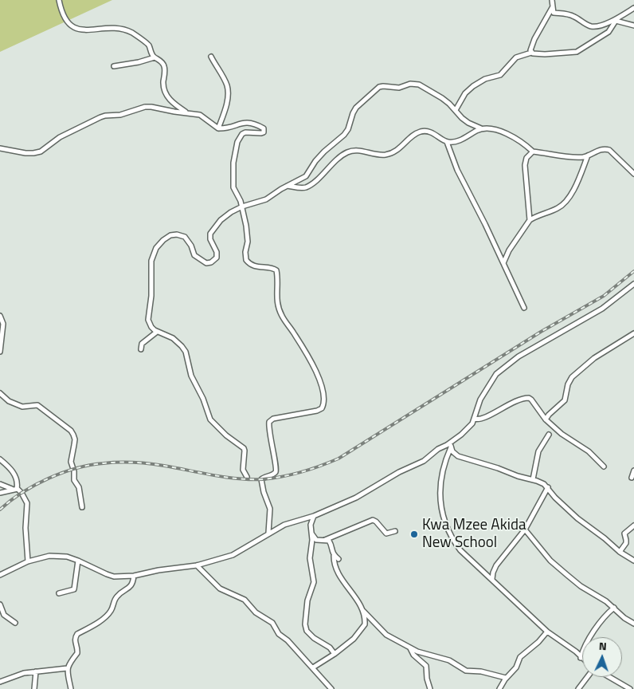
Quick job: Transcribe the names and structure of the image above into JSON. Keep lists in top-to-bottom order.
{
  "places": ["Kwa Mzee Akida New School"],
  "north": "top"
}
